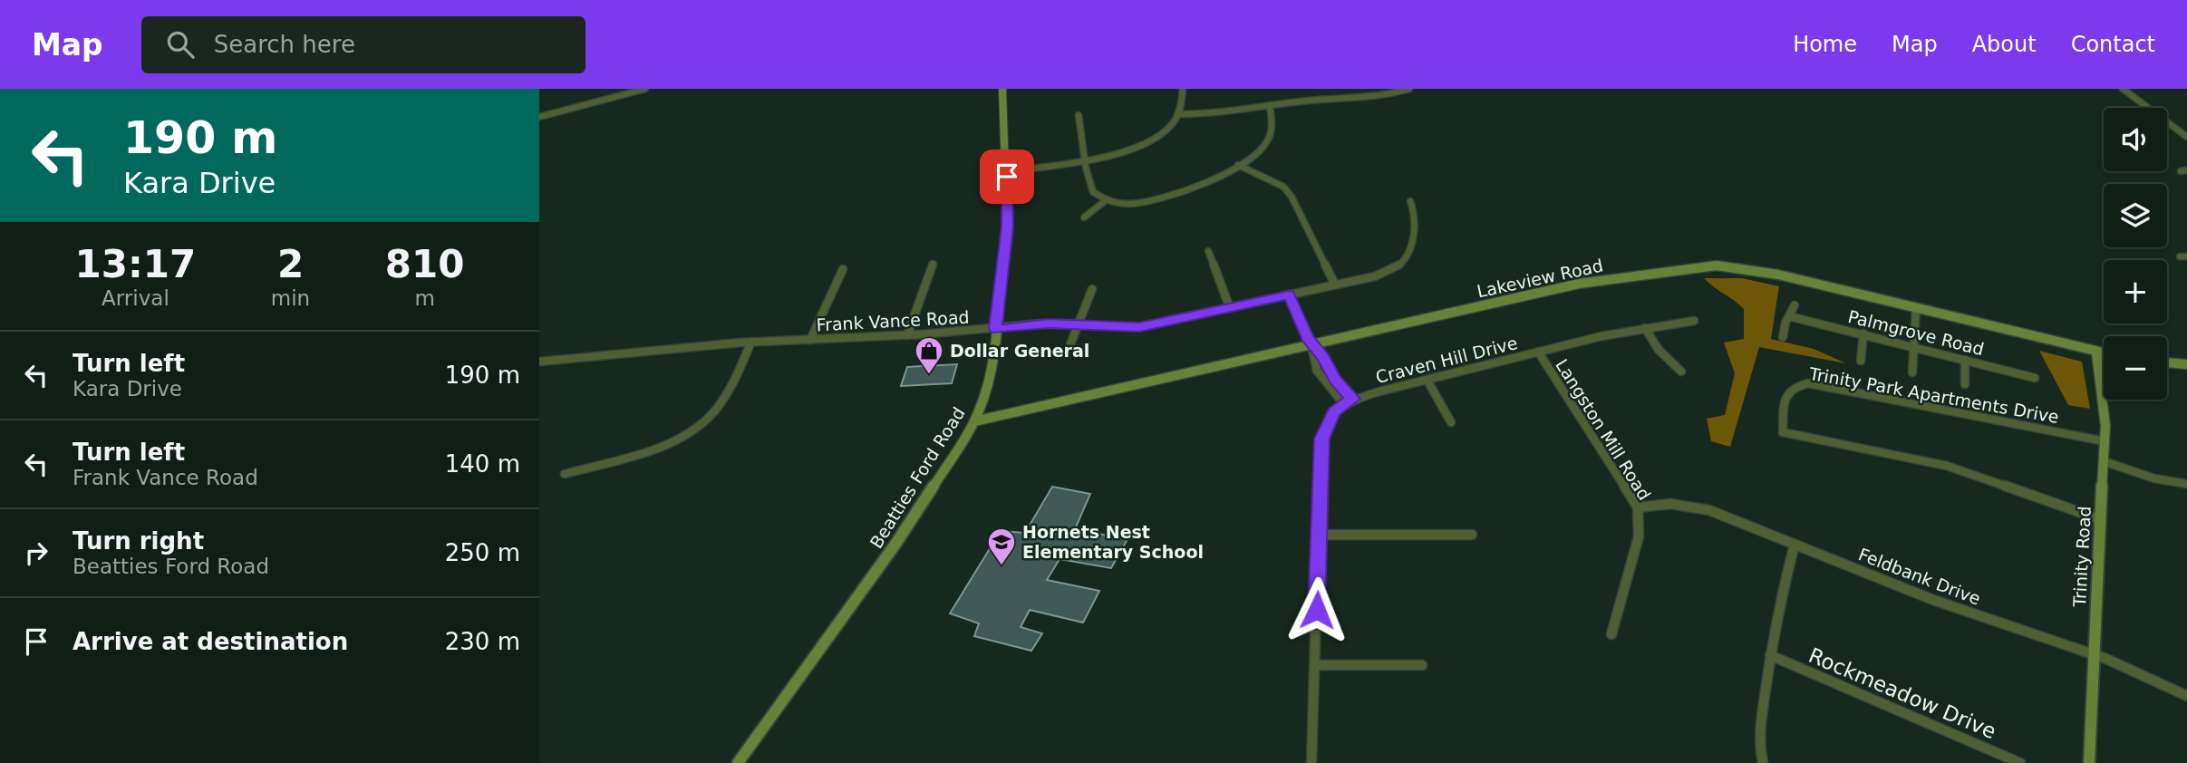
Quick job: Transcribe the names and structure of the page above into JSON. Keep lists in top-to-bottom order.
{
  "streets": {
    "main road": ["Lakeview Road", "Beatties Ford Road", "Trinity Road"],
    "street": [
      "Frank Vance Road",
      "Palmgrove Road",
      "Craven Hill Drive",
      "Trinity Park Apartments Drive",
      "Langston Mill Road",
      "Feldbank Drive",
      "Rockmeadow Drive"
    ]
  },
  "crossings": [
    ["Lakeview Road", "Beatties Ford Road"],
    ["Lakeview Road", "Trinity Road"],
    ["Frank Vance Road", "Beatties Ford Road"],
    ["Craven Hill Drive", "Langston Mill Road"],
    ["Trinity Park Apartments Drive", "Trinity Road"],
    ["Langston Mill Road", "Feldbank Drive"],
    ["Trinity Road", "Feldbank Drive"]
  ],
  "places": {
    "shop": ["Dollar General"],
    "school or university": ["Hornets Nest Elementary School"]
  },
  "page": {
    "header": "Map",
    "search": "Search here",
    "nav": [
      "Home",
      "Map",
      "About",
      "Contact"
    ],
    "turn": ["190 m", "Kara Drive"],
    "map_buttons": ["+", "−"],
    "eta": [
      "13:17",
      "Arrival",
      "2",
      "min",
      "810",
      "m"
    ],
    "list": [
      {
        "name": "Turn left",
        "note": "Kara Drive",
        "value": "190 m"
      },
      {
        "name": "Turn left",
        "note": "Frank Vance Road",
        "value": "140 m"
      },
      {
        "name": "Turn right",
        "note": "Beatties Ford Road",
        "value": "250 m"
      },
      {
        "name": "Arrive at destination",
        "value": "230 m"
      }
    ]
  }
}
